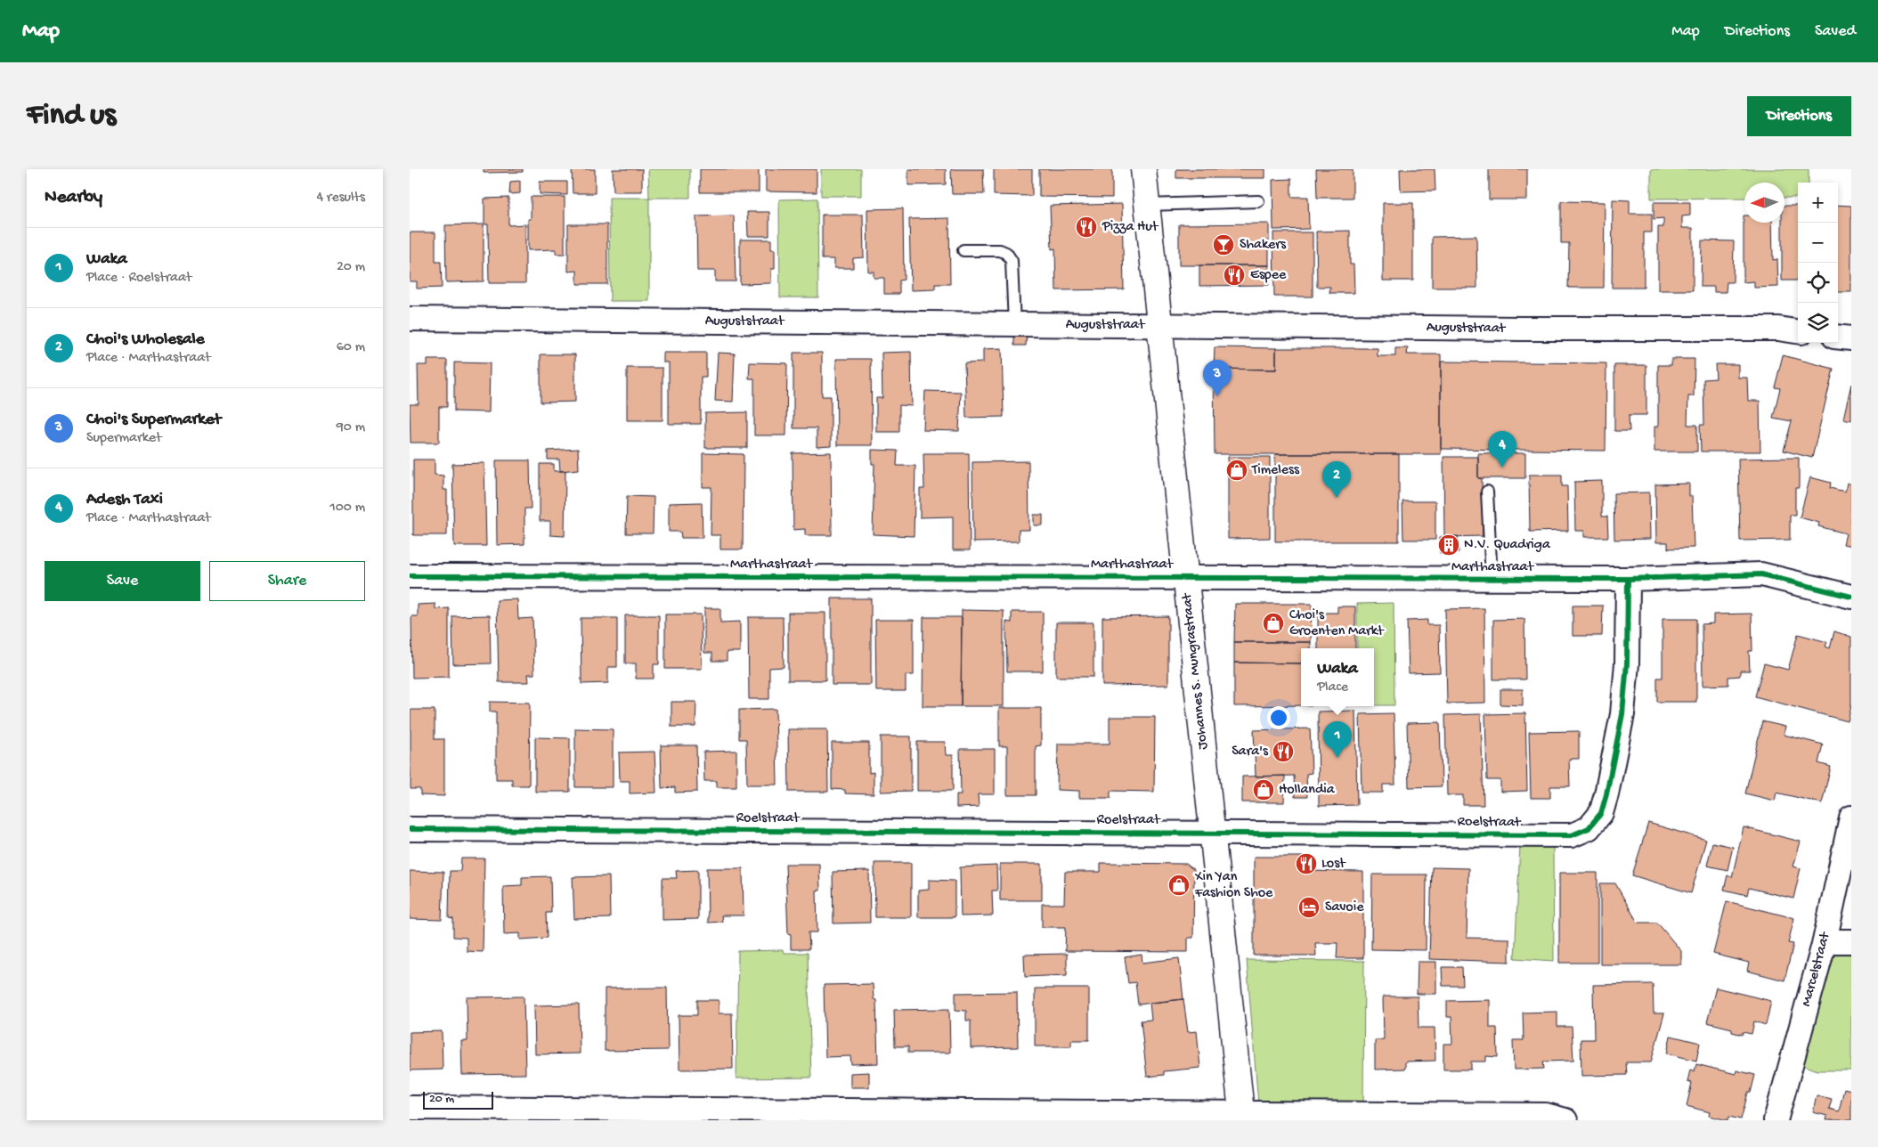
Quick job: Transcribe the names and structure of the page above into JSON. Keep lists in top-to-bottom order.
{
  "streets": {
    "street": [
      "Auguststraat",
      "Marthastraat",
      "Johannes S. Mungrastraat",
      "Roelstraat",
      "Marcelstraat"
    ]
  },
  "crossings": [
    ["Auguststraat", "Johannes S. Mungrastraat"],
    ["Marthastraat", "Johannes S. Mungrastraat"],
    ["Marthastraat", "Roelstraat"],
    ["Johannes S. Mungrastraat", "Roelstraat"]
  ],
  "places": {
    "restaurant": [
      "Pizza Hut",
      "Espee",
      "Sara's",
      "Lost"
    ],
    "bar": ["Shakers"],
    "shop": [
      "Timeless",
      "Choi's Groenten Markt",
      "Hollandia",
      "Xin Yan Fashion Shoe"
    ],
    "building": ["N.V. Quadriga"],
    "hotel": ["Savoie"]
  },
  "scale_bar": "20 m",
  "north": "left",
  "page": {
    "header": "Map",
    "nav": ["Map", "Directions", "Saved"],
    "buttons": [
      "Directions",
      ["Save", "Share"]
    ],
    "title": "Find us",
    "heading": ["Nearby", "4 results"],
    "map_buttons": ["+", "−"],
    "list": [
      {
        "mark": "1",
        "name": "Waka",
        "note": "Place · Roelstraat",
        "value": "20 m"
      },
      {
        "mark": "2",
        "name": "Choi's Wholesale",
        "note": "Place · Marthastraat",
        "value": "60 m"
      },
      {
        "mark": "3",
        "name": "Choi's Supermarket",
        "note": "Supermarket",
        "value": "90 m"
      },
      {
        "mark": "4",
        "name": "Adesh Taxi",
        "note": "Place · Marthastraat",
        "value": "100 m"
      }
    ],
    "pins": [
      "3",
      "4",
      "2",
      "1"
    ],
    "popup": ["Waka", "Place"],
    "scale": "20 m"
  }
}
